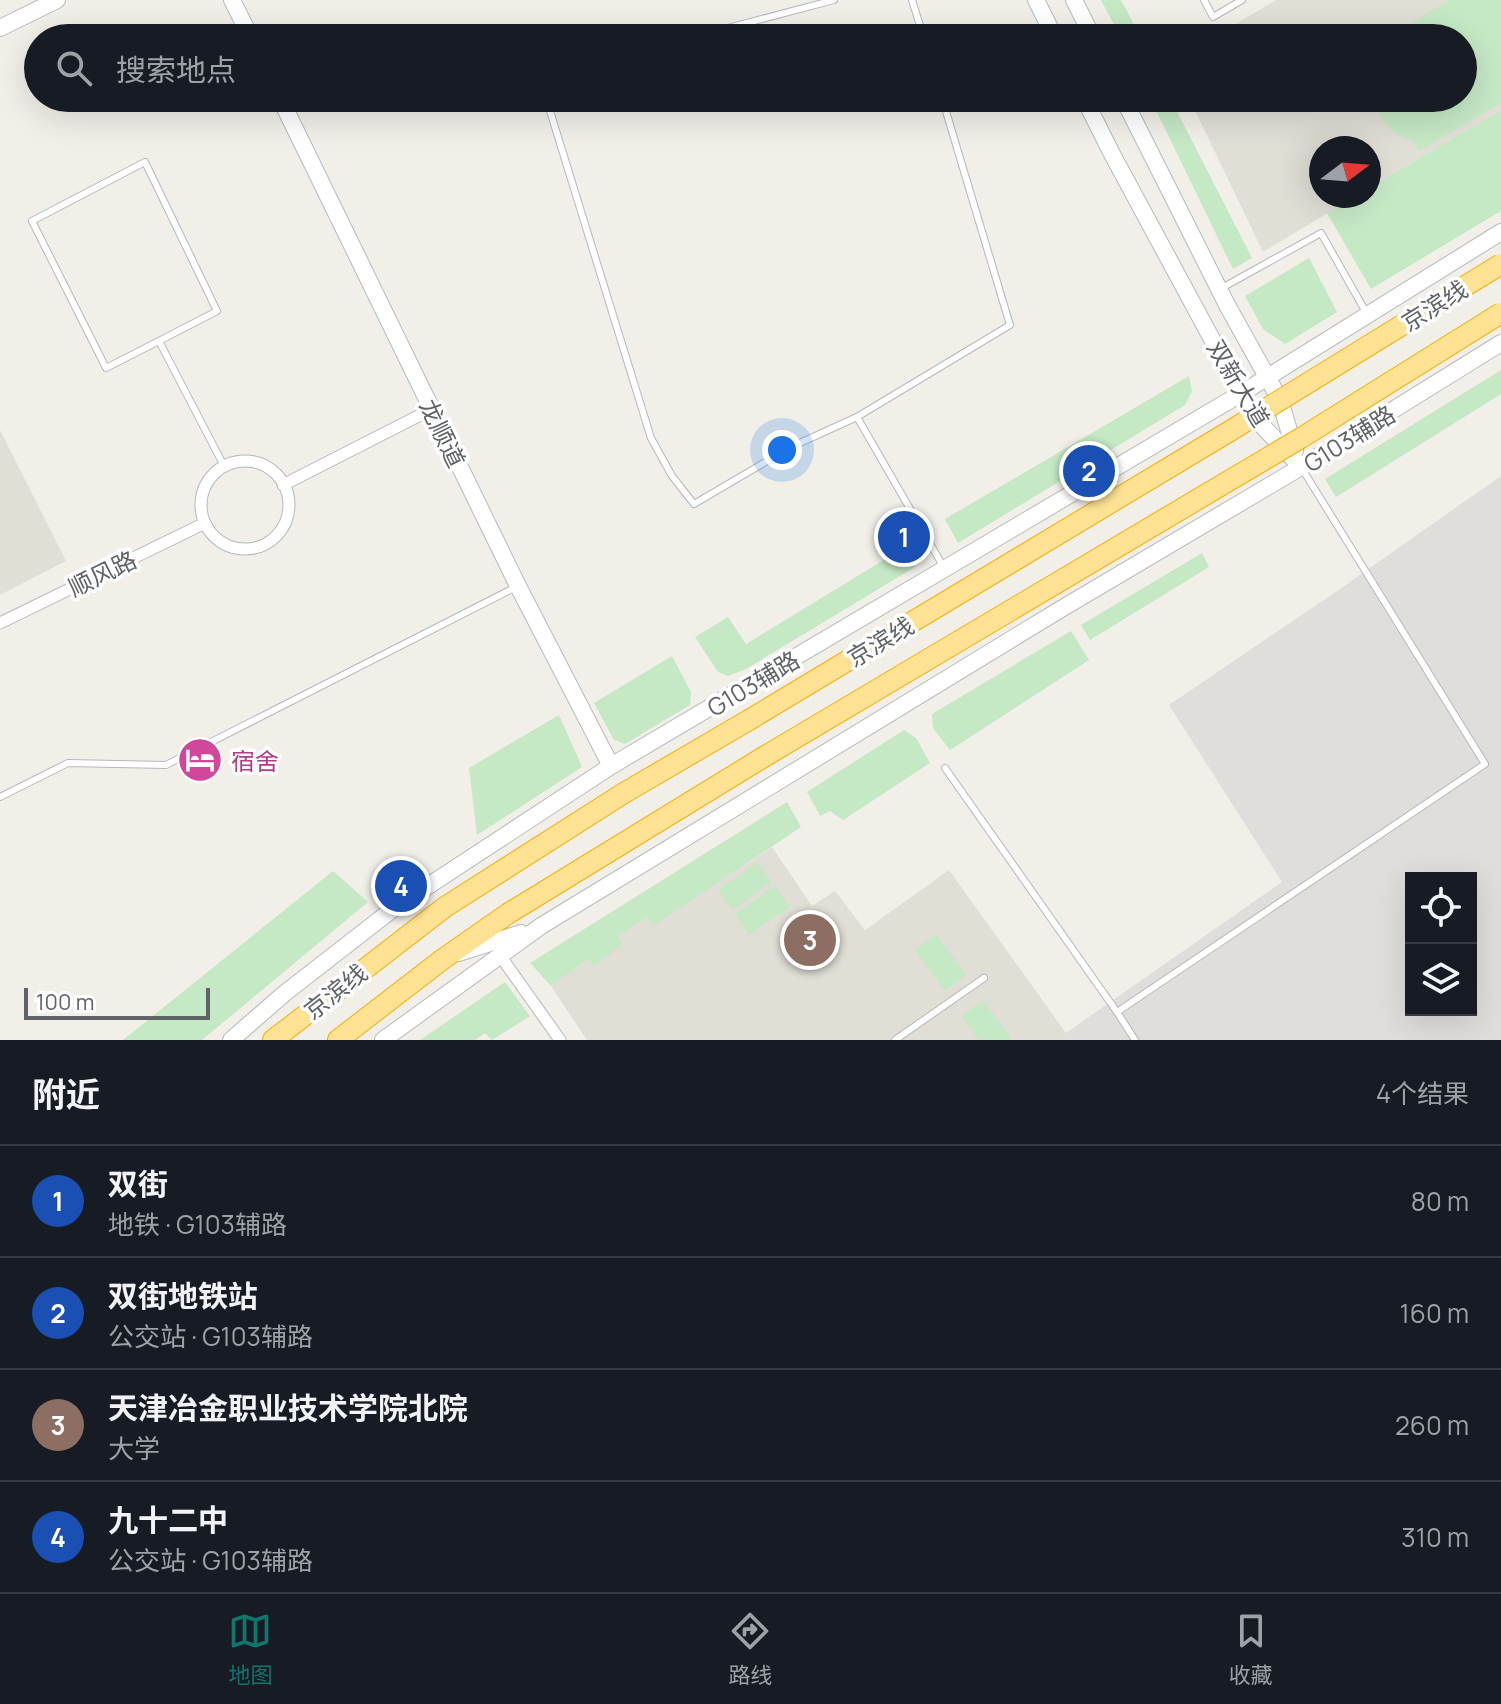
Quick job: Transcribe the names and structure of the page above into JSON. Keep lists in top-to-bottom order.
{
  "streets": {
    "highway": ["京滨线"],
    "street": [
      "双新大道",
      "龙顺道",
      "G103辅路",
      "顺风路"
    ]
  },
  "crossings": [
    ["双新大道", "G103辅路"],
    ["龙顺道", "G103辅路"]
  ],
  "places": {
    "hotel": ["宿舍"]
  },
  "scale_bar": "100 m",
  "north": "right",
  "page": {
    "search": "搜索地点",
    "pins": [
      "2",
      "1",
      "4",
      "3"
    ],
    "scale": "100 m",
    "heading": ["附近", "4个结果"],
    "list": [
      {
        "mark": "1",
        "name": "双街",
        "note": "地铁 · G103辅路",
        "value": "80 m"
      },
      {
        "mark": "2",
        "name": "双街地铁站",
        "note": "公交站 · G103辅路",
        "value": "160 m"
      },
      {
        "mark": "3",
        "name": "天津冶金职业技术学院北院",
        "note": "大学",
        "value": "260 m"
      },
      {
        "mark": "4",
        "name": "九十二中",
        "note": "公交站 · G103辅路",
        "value": "310 m"
      }
    ],
    "nav": ["地图", "路线", "收藏"]
  }
}
